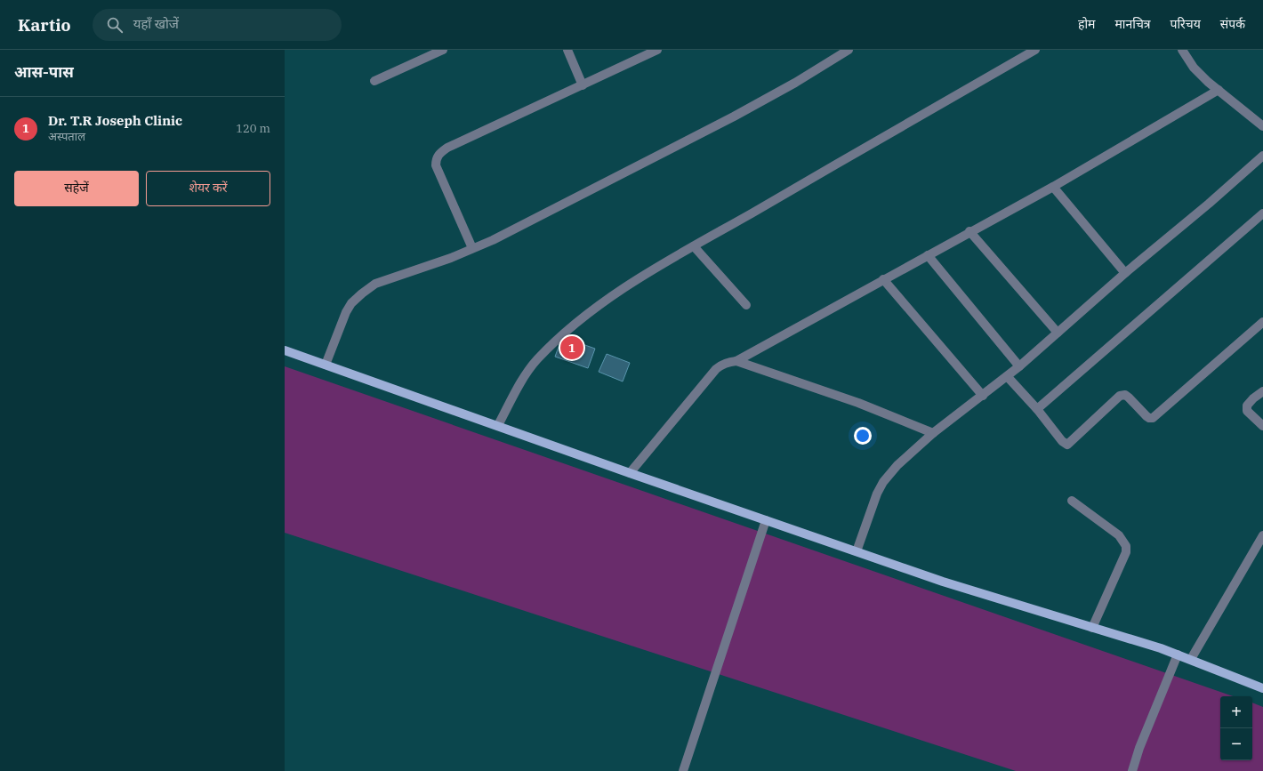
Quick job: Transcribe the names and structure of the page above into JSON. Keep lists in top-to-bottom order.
{
  "page": {
    "header": "Kartio",
    "search": "यहाँ खोजें",
    "nav": [
      "होम",
      "मानचित्र",
      "परिचय",
      "संपर्क"
    ],
    "heading": "आस-पास",
    "list": [
      {
        "mark": "1",
        "name": "Dr. T.R Joseph Clinic",
        "note": "अस्पताल",
        "value": "120 m"
      }
    ],
    "buttons": ["सहेजें", "शेयर करें"],
    "pins": "1",
    "map_buttons": ["+", "−"]
  }
}
